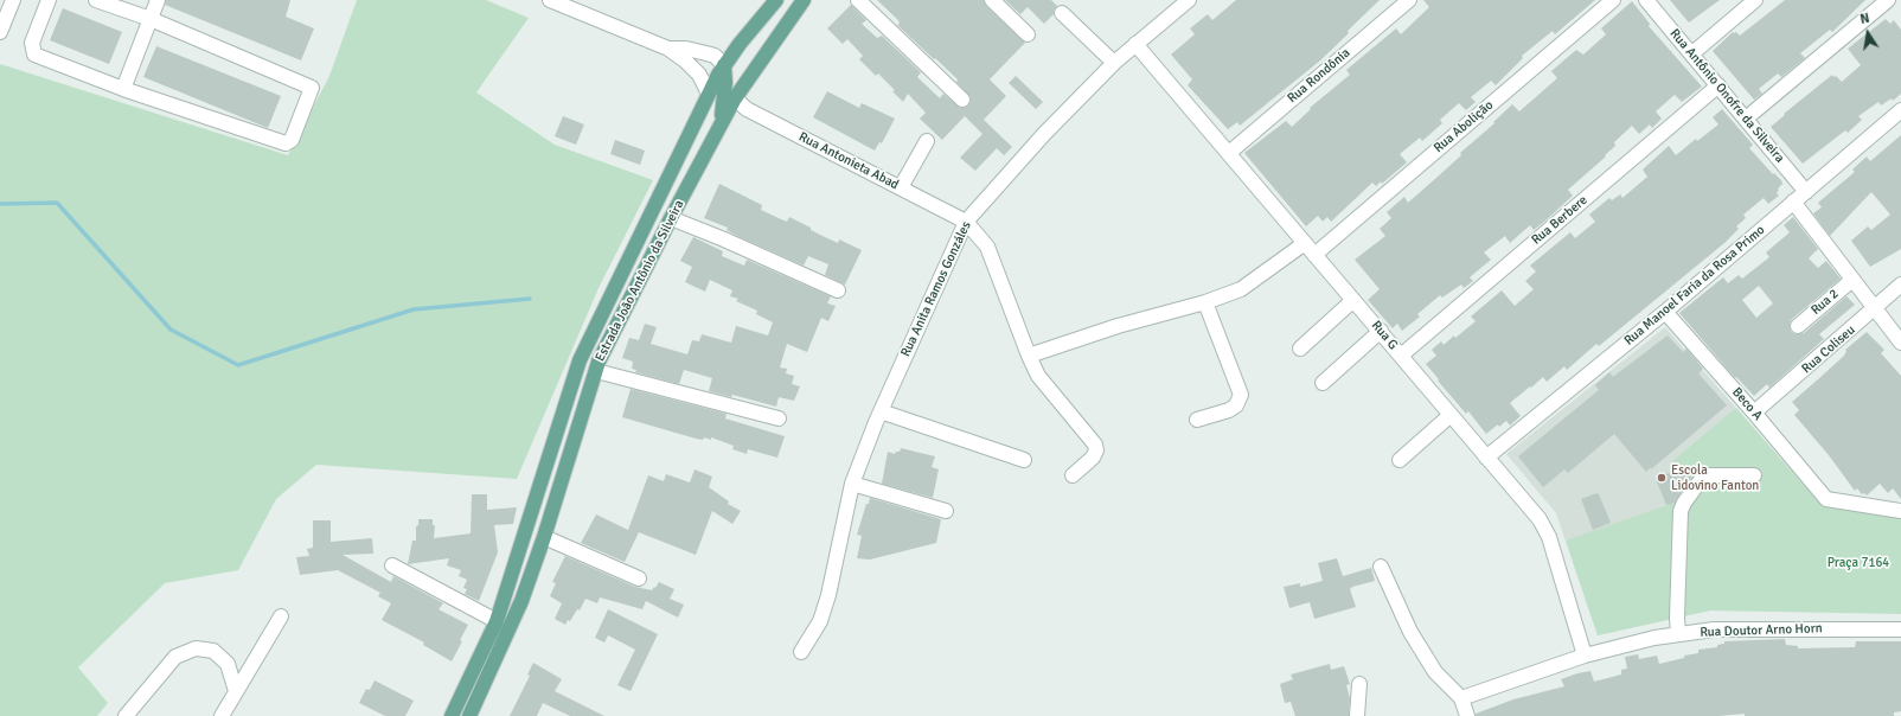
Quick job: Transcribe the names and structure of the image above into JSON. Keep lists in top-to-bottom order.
{
  "streets": {
    "main road": ["Estrada João Antônio da Silveira"],
    "street": [
      "Rua Rondônia",
      "Rua Antônio Onofre da Silveira",
      "Rua Abolição",
      "Rua Antonieta Abad",
      "Rua Berbere",
      "Rua Manoel Faria da Rosa Primo",
      "Rua Anita Ramos Gonzáles",
      "Rua 2",
      "Rua G",
      "Rua Coliseu",
      "Beco A",
      "Rua Doutor Arno Horn"
    ]
  },
  "crossings": [
    ["Rua Rondônia", "Rua G"],
    ["Rua Antônio Onofre da Silveira", "Rua Berbere"],
    ["Rua Antônio Onofre da Silveira", "Rua Manoel Faria da Rosa Primo"],
    ["Rua Abolição", "Rua G"],
    ["Rua Antonieta Abad", "Estrada João Antônio da Silveira"],
    ["Rua Antonieta Abad", "Rua Anita Ramos Gonzáles"],
    ["Rua Berbere", "Rua G"],
    ["Rua Manoel Faria da Rosa Primo", "Rua G"],
    ["Rua Manoel Faria da Rosa Primo", "Beco A"],
    ["Rua Anita Ramos Gonzáles", "Rua G"],
    ["Rua G", "Rua Doutor Arno Horn"],
    ["Rua Coliseu", "Beco A"]
  ],
  "parks": ["Praça 7164"],
  "places": ["Escola Lidovino Fanton"],
  "north": "top"
}
